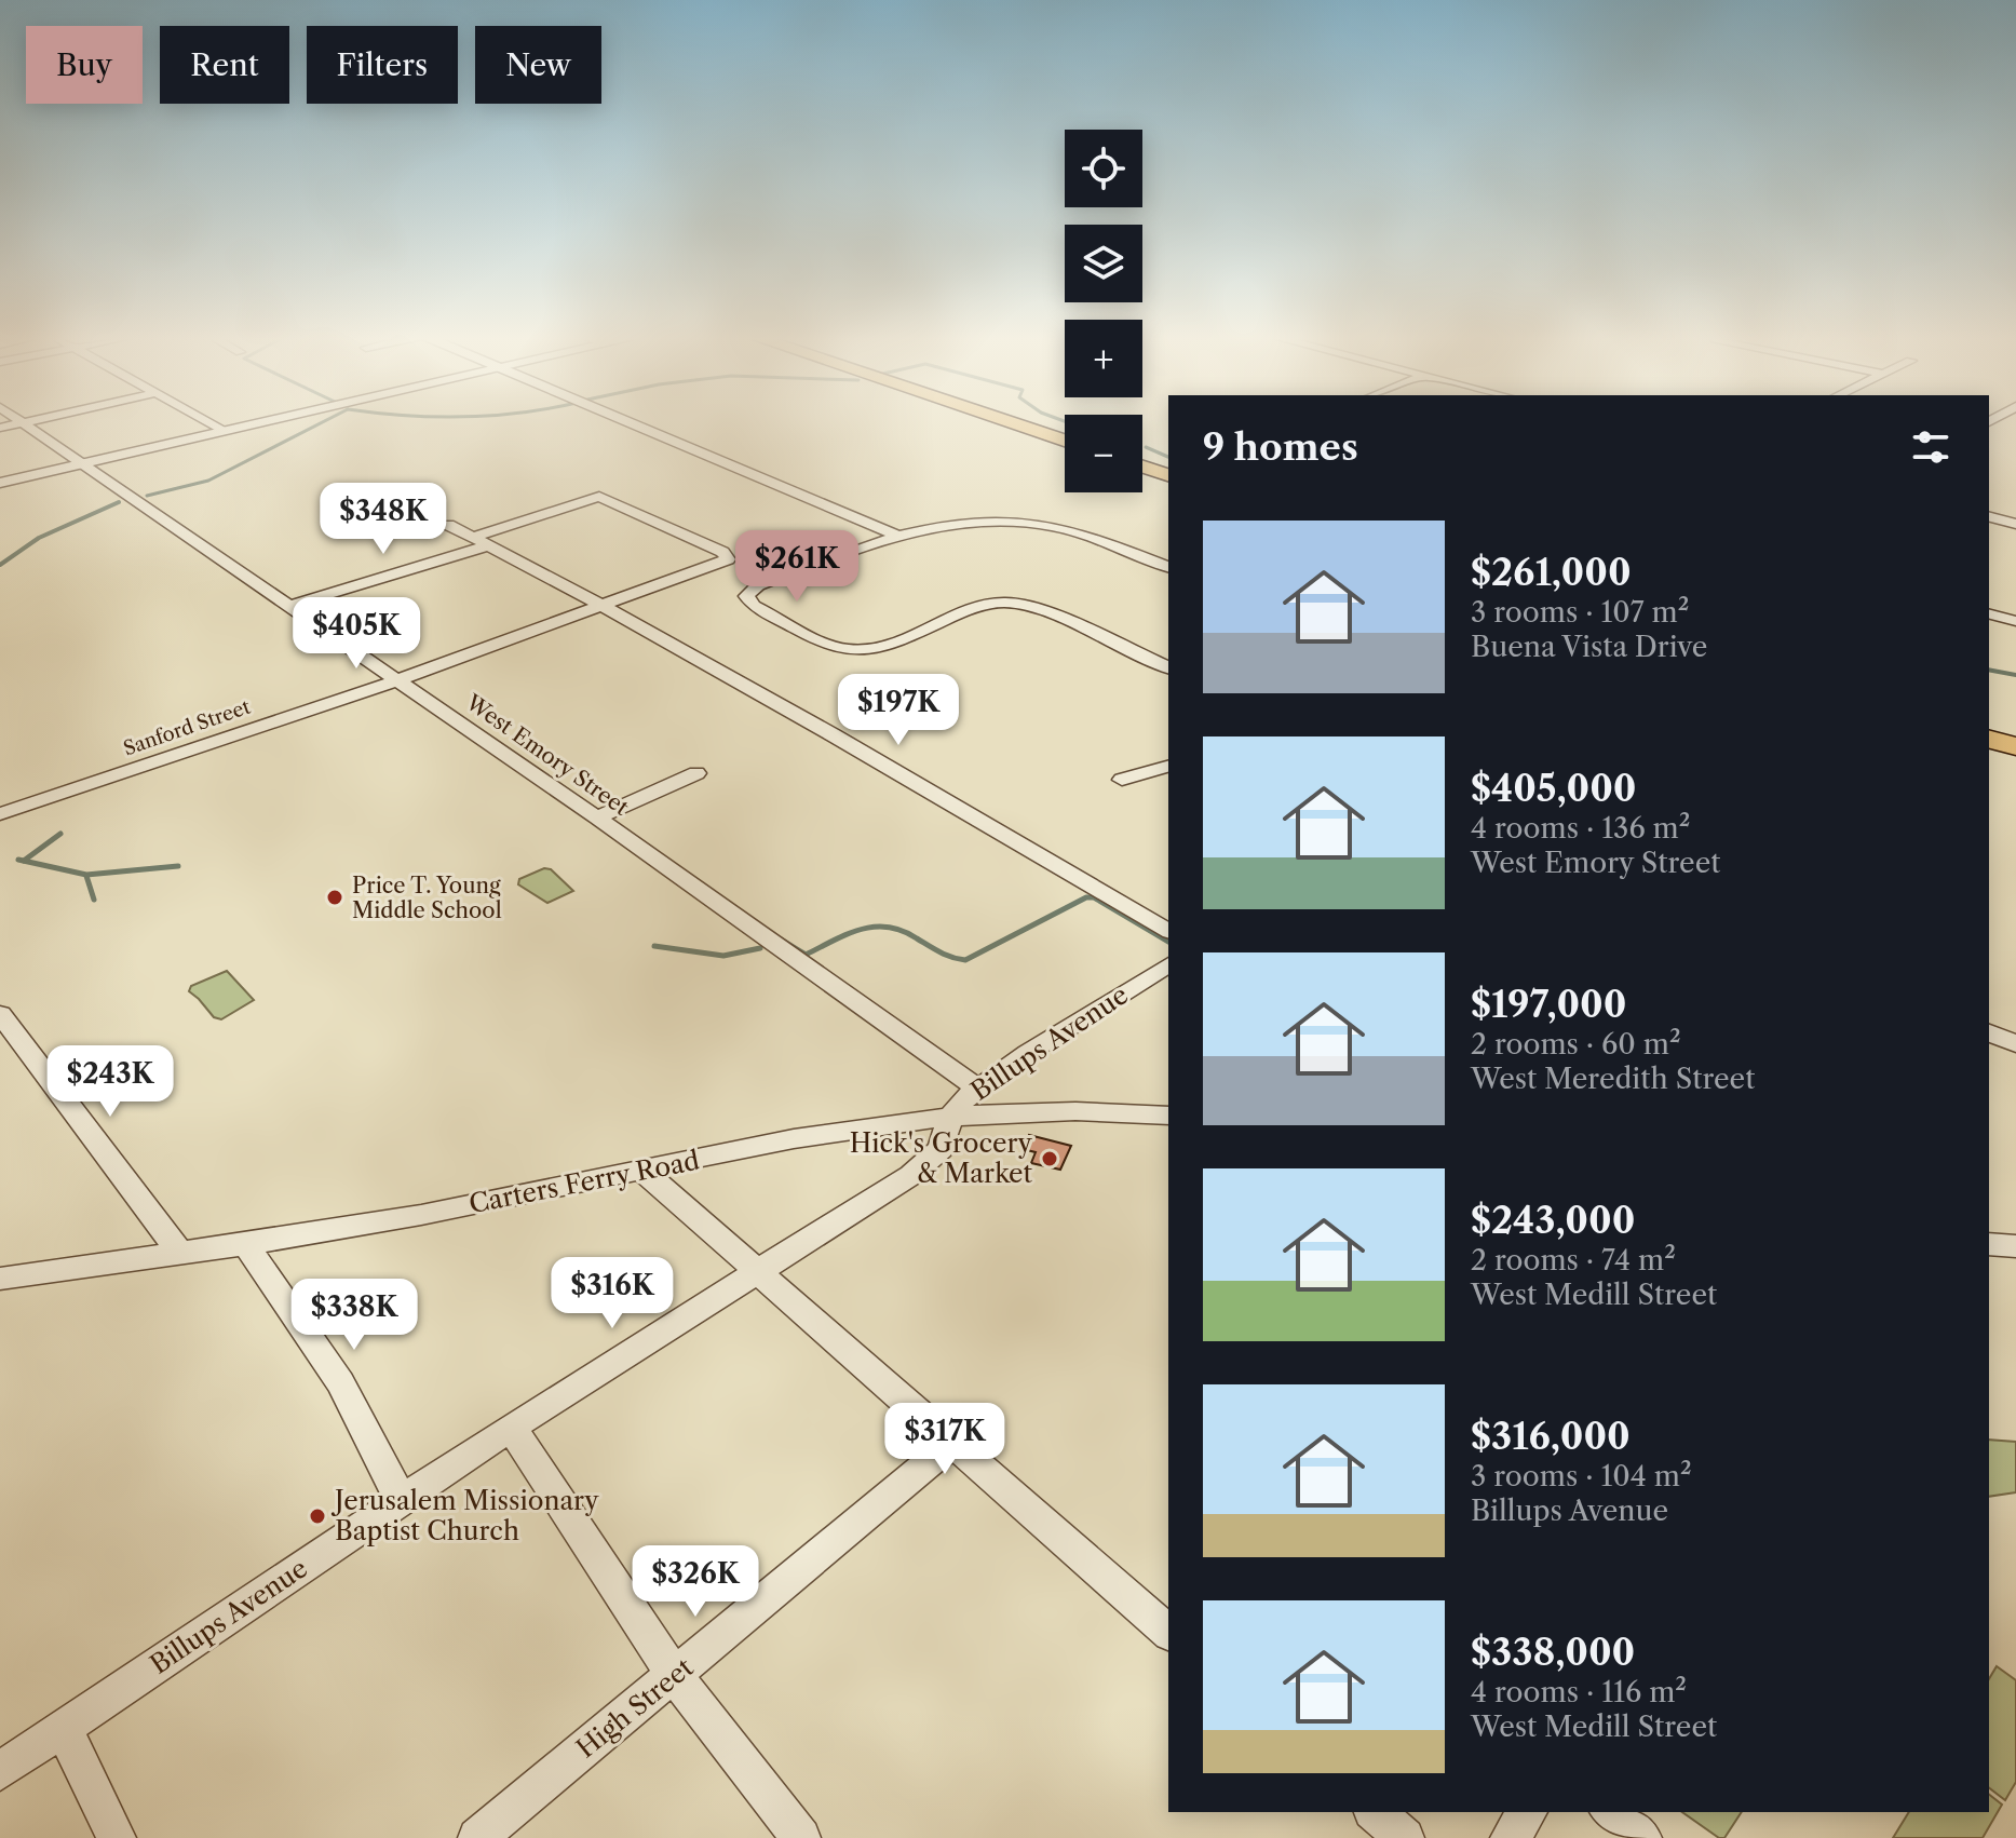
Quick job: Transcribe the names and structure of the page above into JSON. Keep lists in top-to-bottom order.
{
  "streets": {
    "street": [
      "Sanford Street",
      "West Emory Street",
      "Billups Avenue",
      "Carters Ferry Road",
      "High Street"
    ]
  },
  "crossings": [
    ["Sanford Street", "West Emory Street"],
    ["West Emory Street", "Billups Avenue"],
    ["Billups Avenue", "Carters Ferry Road"]
  ],
  "places": ["Price T. Young Middle School", "Hick's Grocery & Market", "Jerusalem Missionary Baptist Church"],
  "page": {
    "chip": [
      "Buy",
      "Rent",
      "Filters",
      "New"
    ],
    "map_buttons": ["+", "−"],
    "heading": "9 homes",
    "price": [
      "$348K",
      "$261K",
      "$405K",
      "$197K",
      "$243K",
      "$316K",
      "$338K",
      "$317K",
      "$326K"
    ],
    "list": [
      {
        "name": "$261,000",
        "note": "3 rooms · 107 m² · Buena Vista Drive"
      },
      {
        "name": "$405,000",
        "note": "4 rooms · 136 m² · West Emory Street"
      },
      {
        "name": "$197,000",
        "note": "2 rooms · 60 m² · West Meredith Street"
      },
      {
        "name": "$243,000",
        "note": "2 rooms · 74 m² · West Medill Street"
      },
      {
        "name": "$316,000",
        "note": "3 rooms · 104 m² · Billups Avenue"
      },
      {
        "name": "$338,000",
        "note": "4 rooms · 116 m² · West Medill Street"
      }
    ]
  }
}
